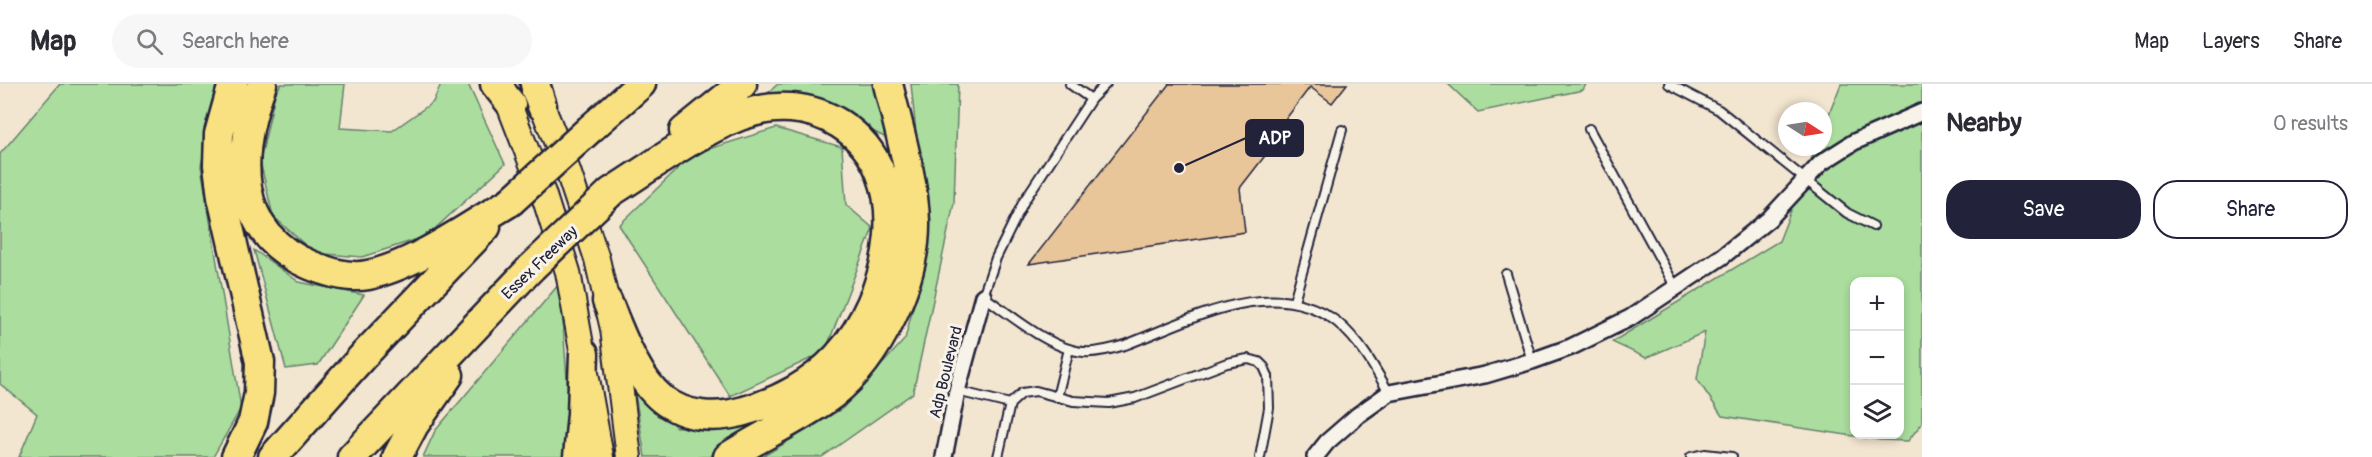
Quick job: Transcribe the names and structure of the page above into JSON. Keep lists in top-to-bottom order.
{
  "streets": {
    "highway": ["Essex Freeway"],
    "street": ["Adp Boulevard"]
  },
  "places": ["ADP"],
  "north": "right",
  "page": {
    "header": "Map",
    "search": "Search here",
    "nav": ["Map", "Layers", "Share"],
    "heading": ["Nearby", "0 results"],
    "buttons": ["Save", "Share"],
    "map_buttons": ["+", "−"]
  }
}
